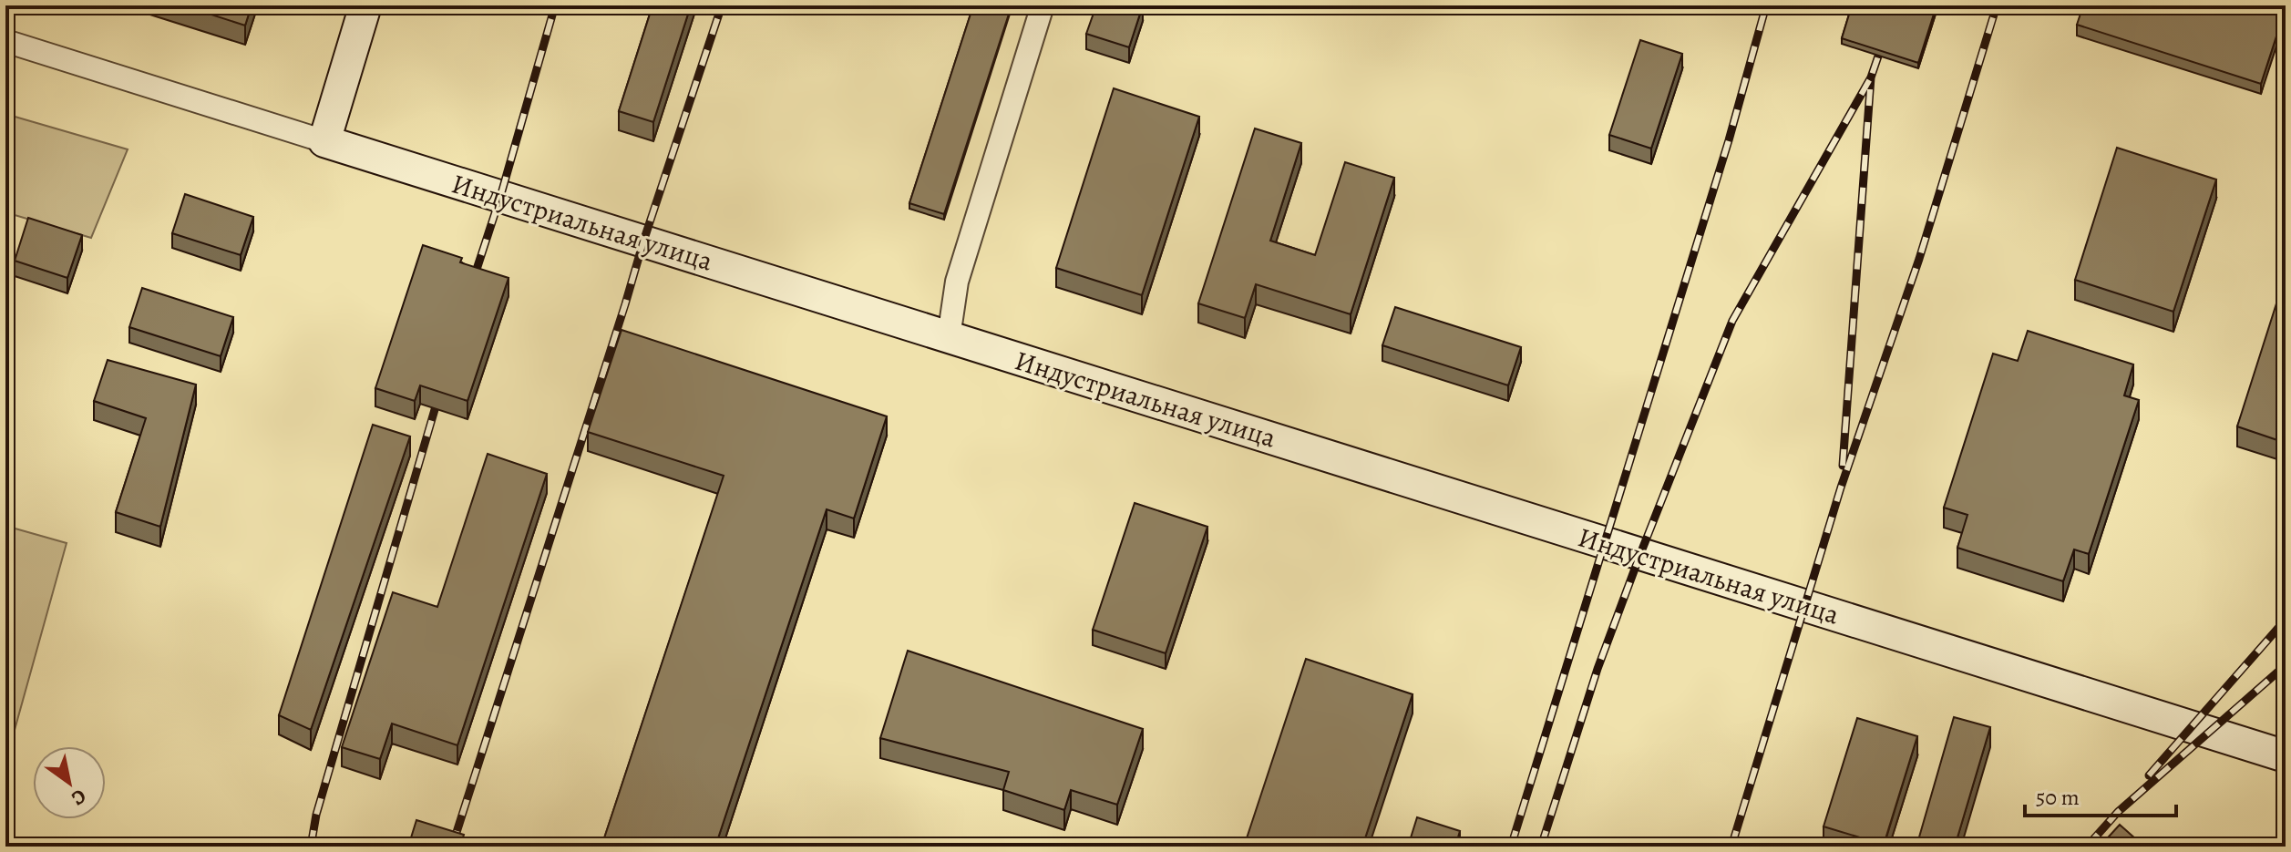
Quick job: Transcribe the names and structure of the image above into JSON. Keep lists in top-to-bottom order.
{
  "streets": {
    "street": ["Индустриальная улица"]
  },
  "scale_bar": "50 m",
  "north": "bottom right"
}
